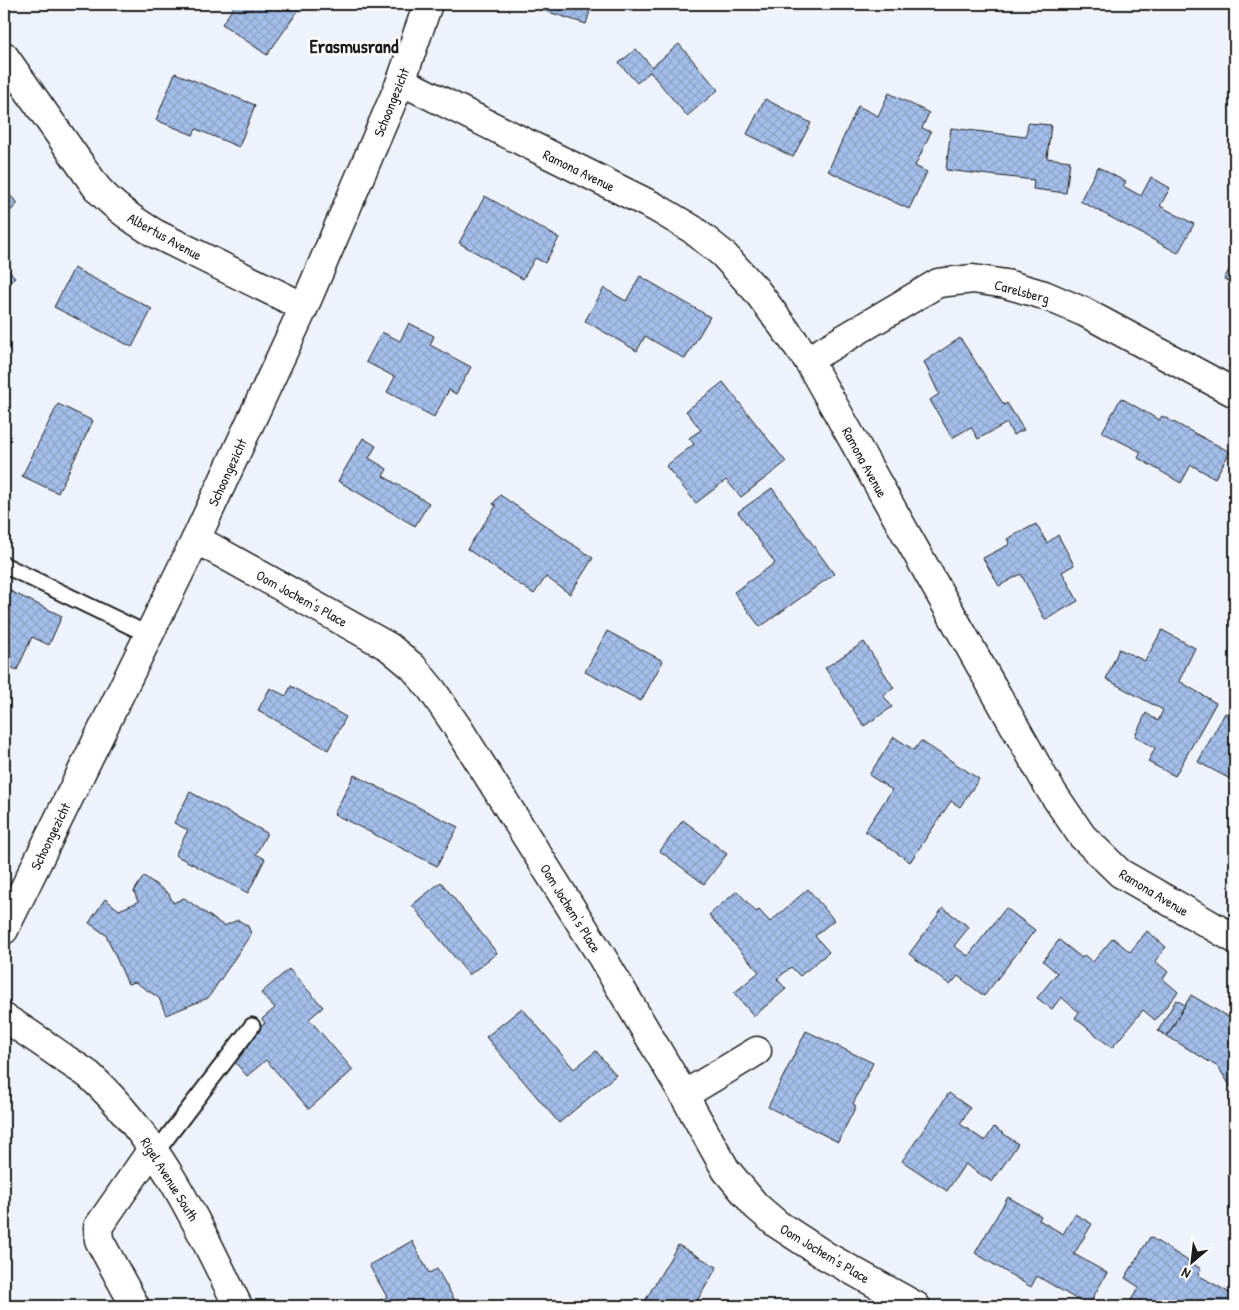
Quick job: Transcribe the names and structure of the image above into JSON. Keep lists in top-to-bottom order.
{
  "streets": {
    "street": [
      "Schoongezicht",
      "Ramona Avenue",
      "Albertus Avenue",
      "Carelsberg",
      "Oom Jochem's Place",
      "Rigel Avenue South"
    ]
  },
  "crossings": [
    ["Schoongezicht", "Ramona Avenue"],
    ["Schoongezicht", "Albertus Avenue"],
    ["Schoongezicht", "Oom Jochem's Place"],
    ["Ramona Avenue", "Carelsberg"]
  ],
  "districts": ["Erasmusrand"],
  "north": "bottom left"
}
